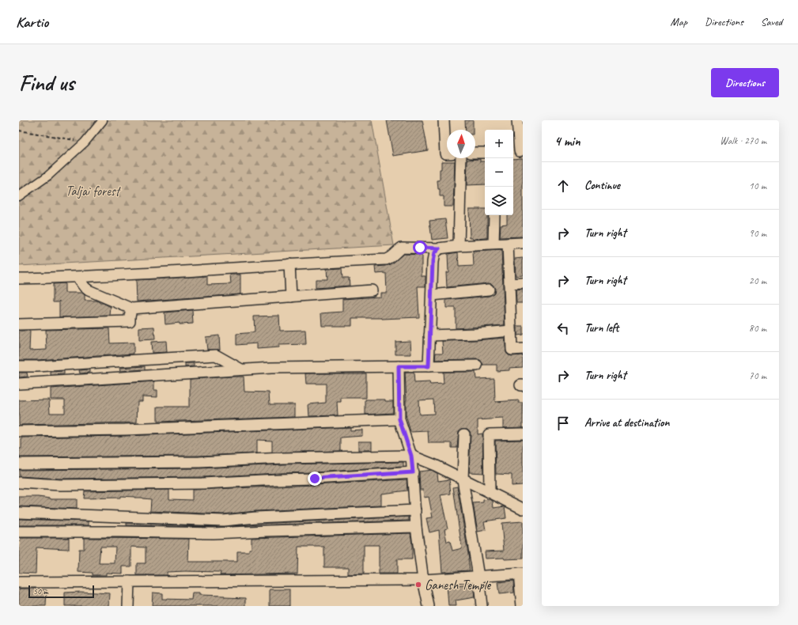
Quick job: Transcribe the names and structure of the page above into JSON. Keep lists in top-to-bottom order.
{
  "parks": ["Taljai forest"],
  "places": ["Ganesh Temple"],
  "scale_bar": "50 m",
  "north": "top",
  "page": {
    "header": "Kartio",
    "nav": ["Map", "Directions", "Saved"],
    "buttons": "Directions",
    "title": "Find us",
    "heading": ["4 min", "Walk · 270 m"],
    "map_buttons": ["+", "−"],
    "list": [
      ["Continue", "10 m"],
      ["Turn right", "90 m"],
      ["Turn right", "20 m"],
      ["Turn left", "80 m"],
      ["Turn right", "70 m"],
      "Arrive at destination"
    ],
    "scale": "50 m"
  }
}
